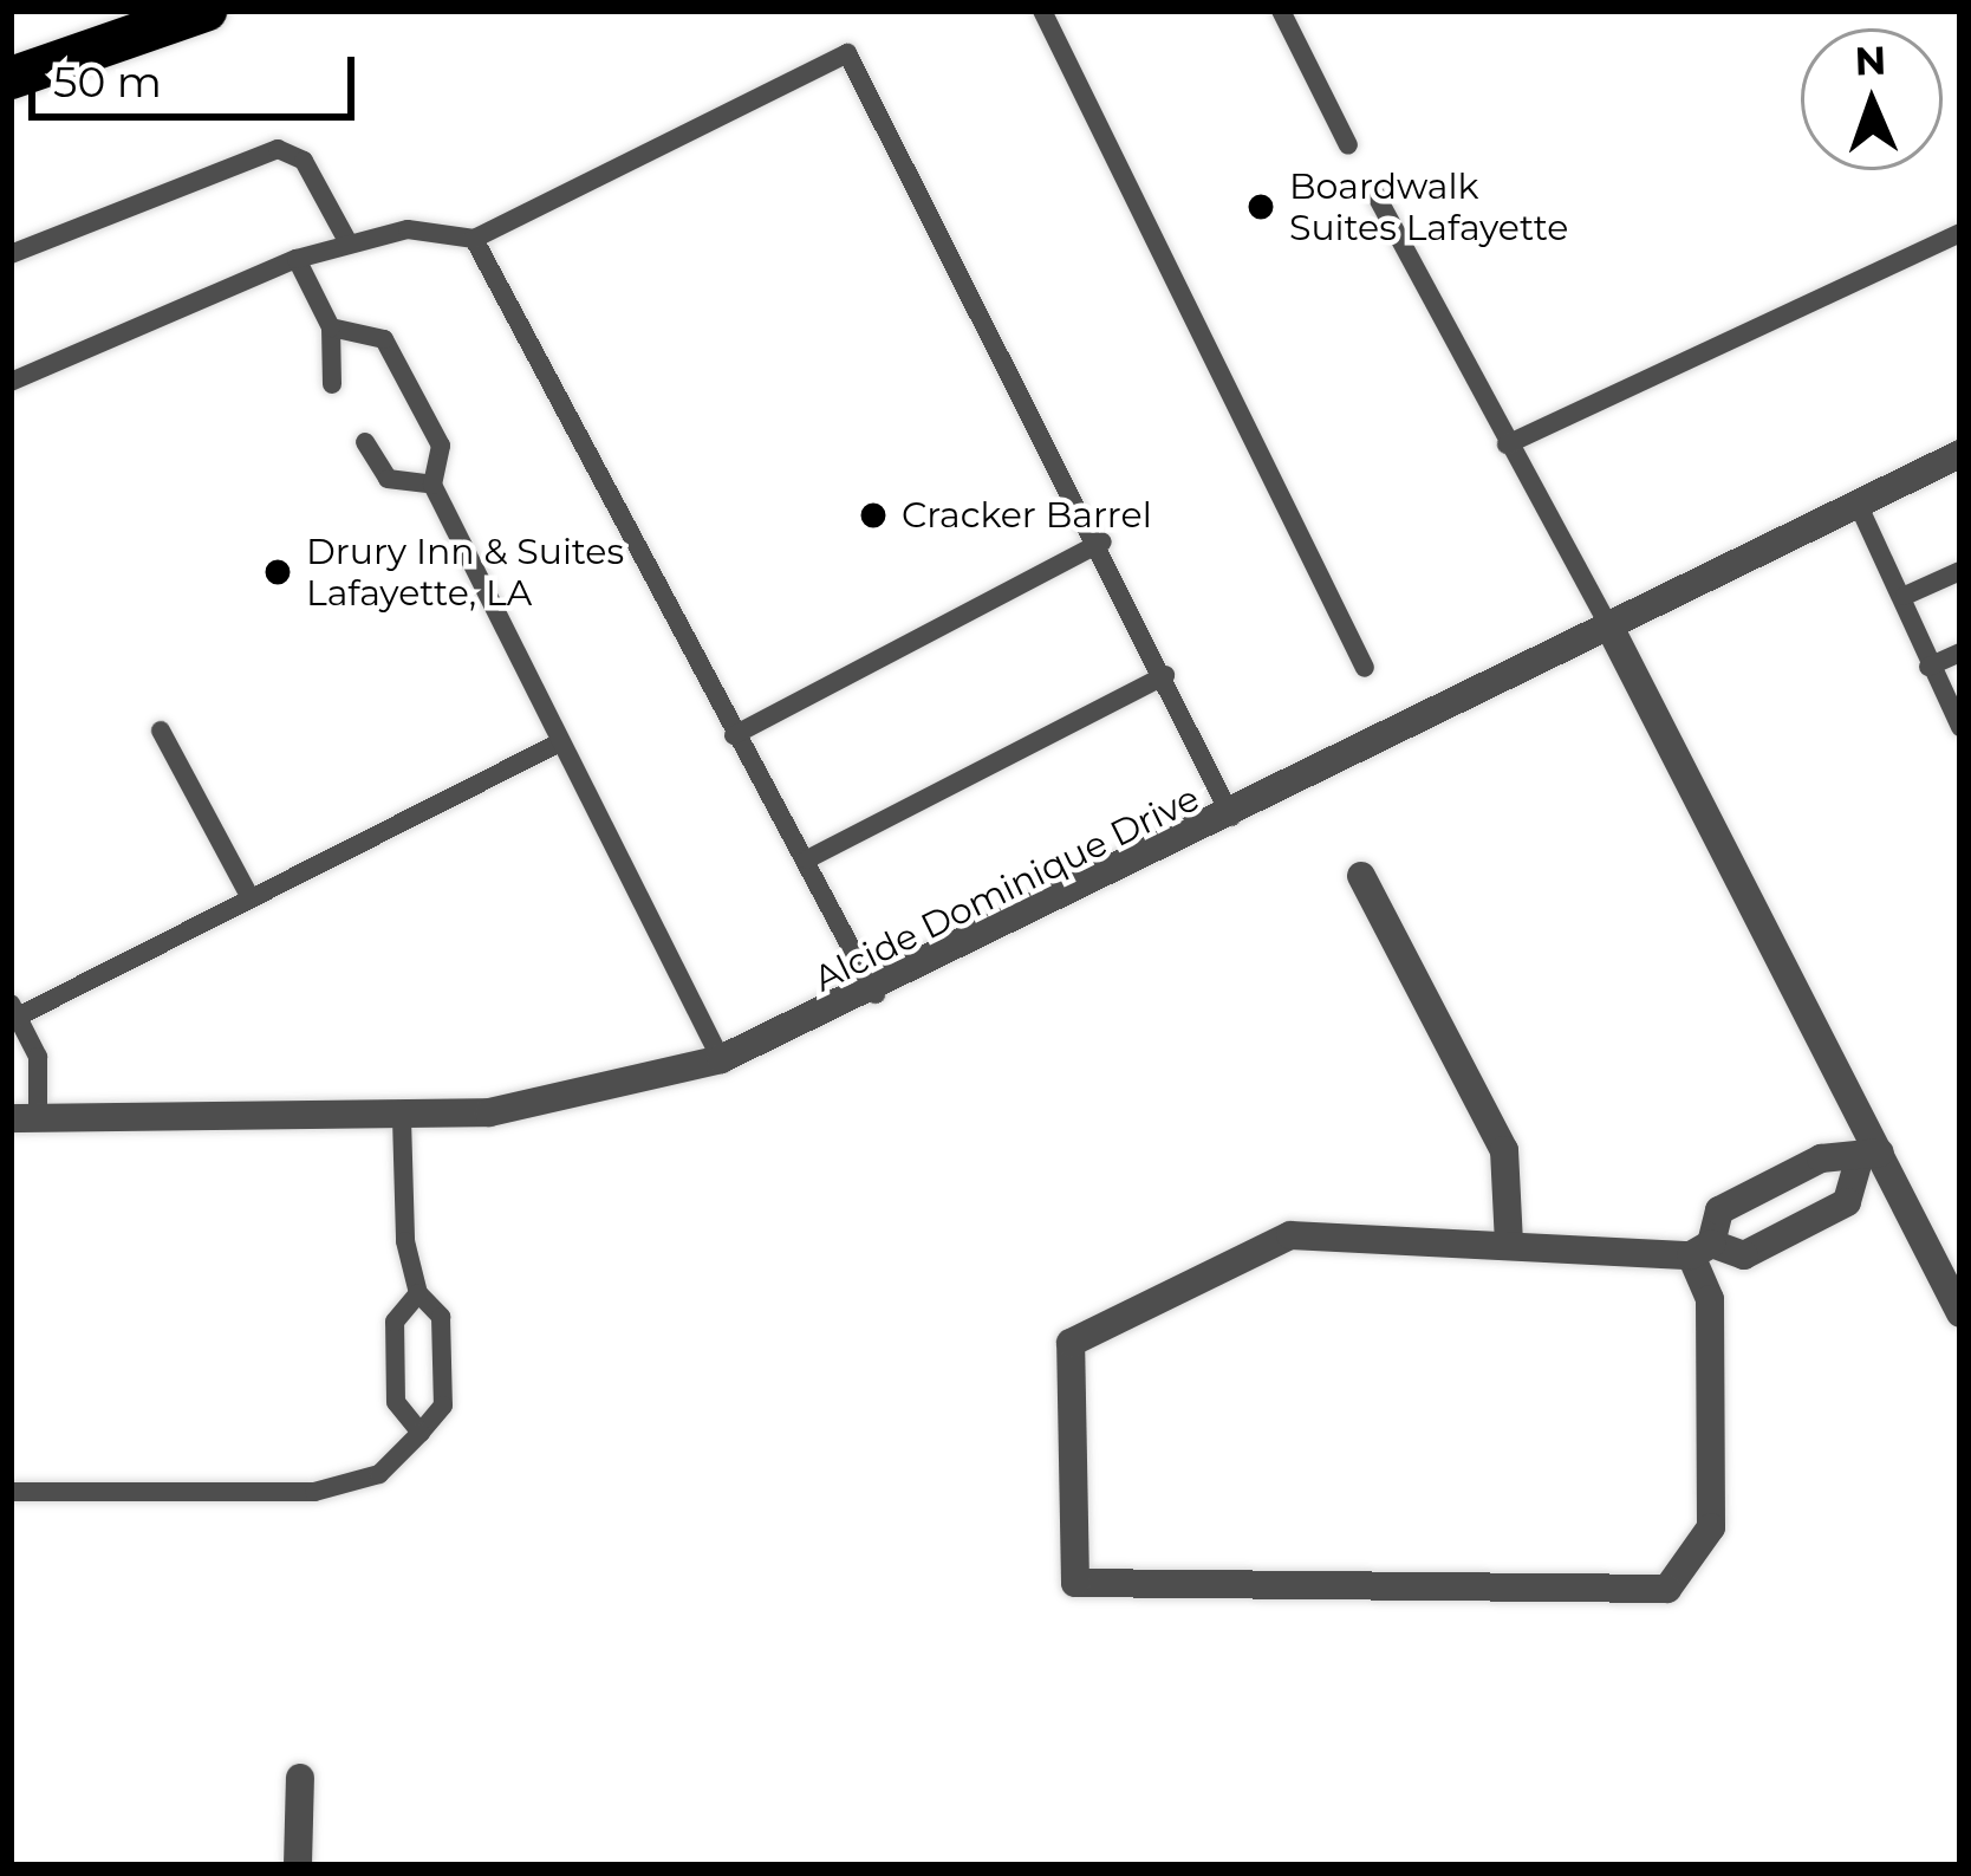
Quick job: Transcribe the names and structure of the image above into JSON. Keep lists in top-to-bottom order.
{
  "streets": {
    "street": ["Alcide Dominique Drive"]
  },
  "places": ["Boardwalk Suites Lafayette", "Cracker Barrel", "Drury Inn & Suites Lafayette, LA"],
  "scale_bar": "50 m",
  "north": "top"
}
